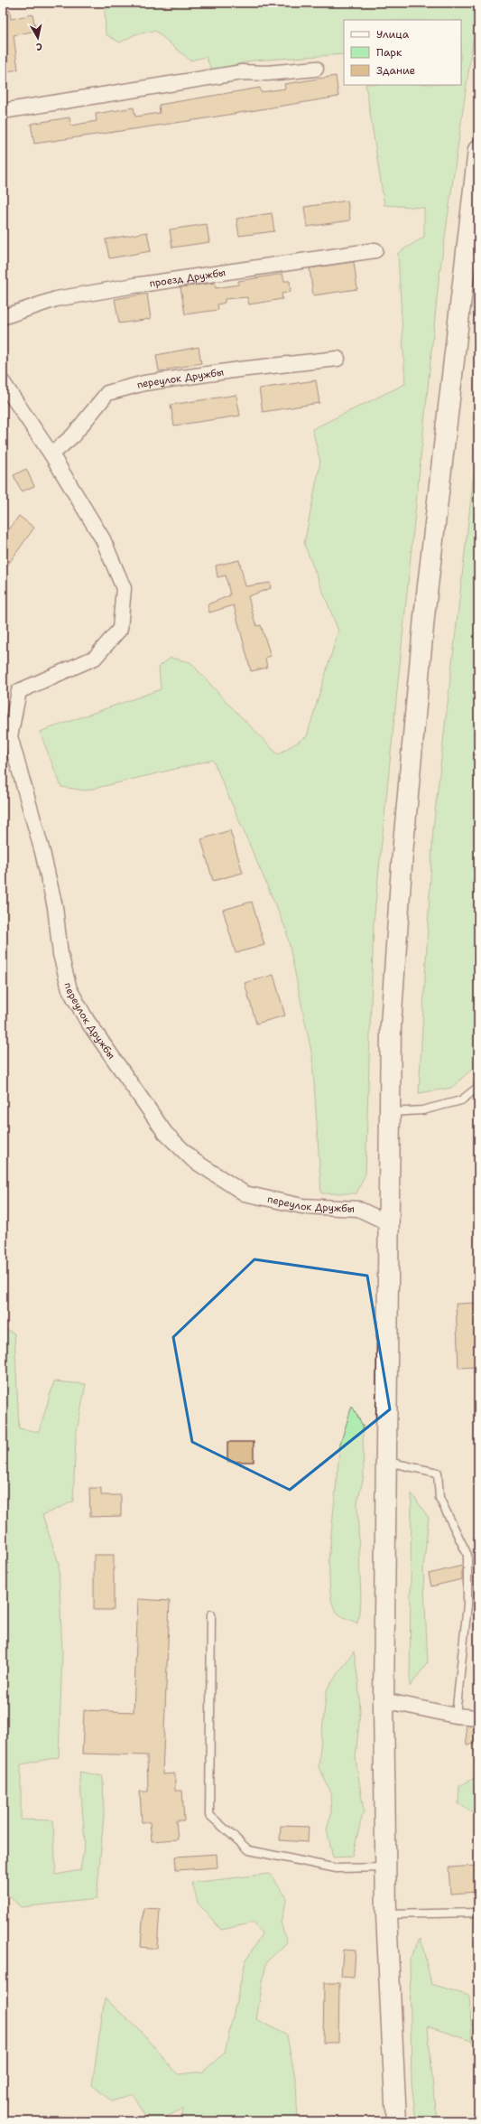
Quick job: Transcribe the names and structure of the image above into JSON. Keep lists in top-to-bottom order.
{
  "streets": {
    "street": ["проезд Дружбы", "переулок Дружбы"]
  },
  "legend": ["Улица", "Парк", "Здание"],
  "north": "bottom"
}
